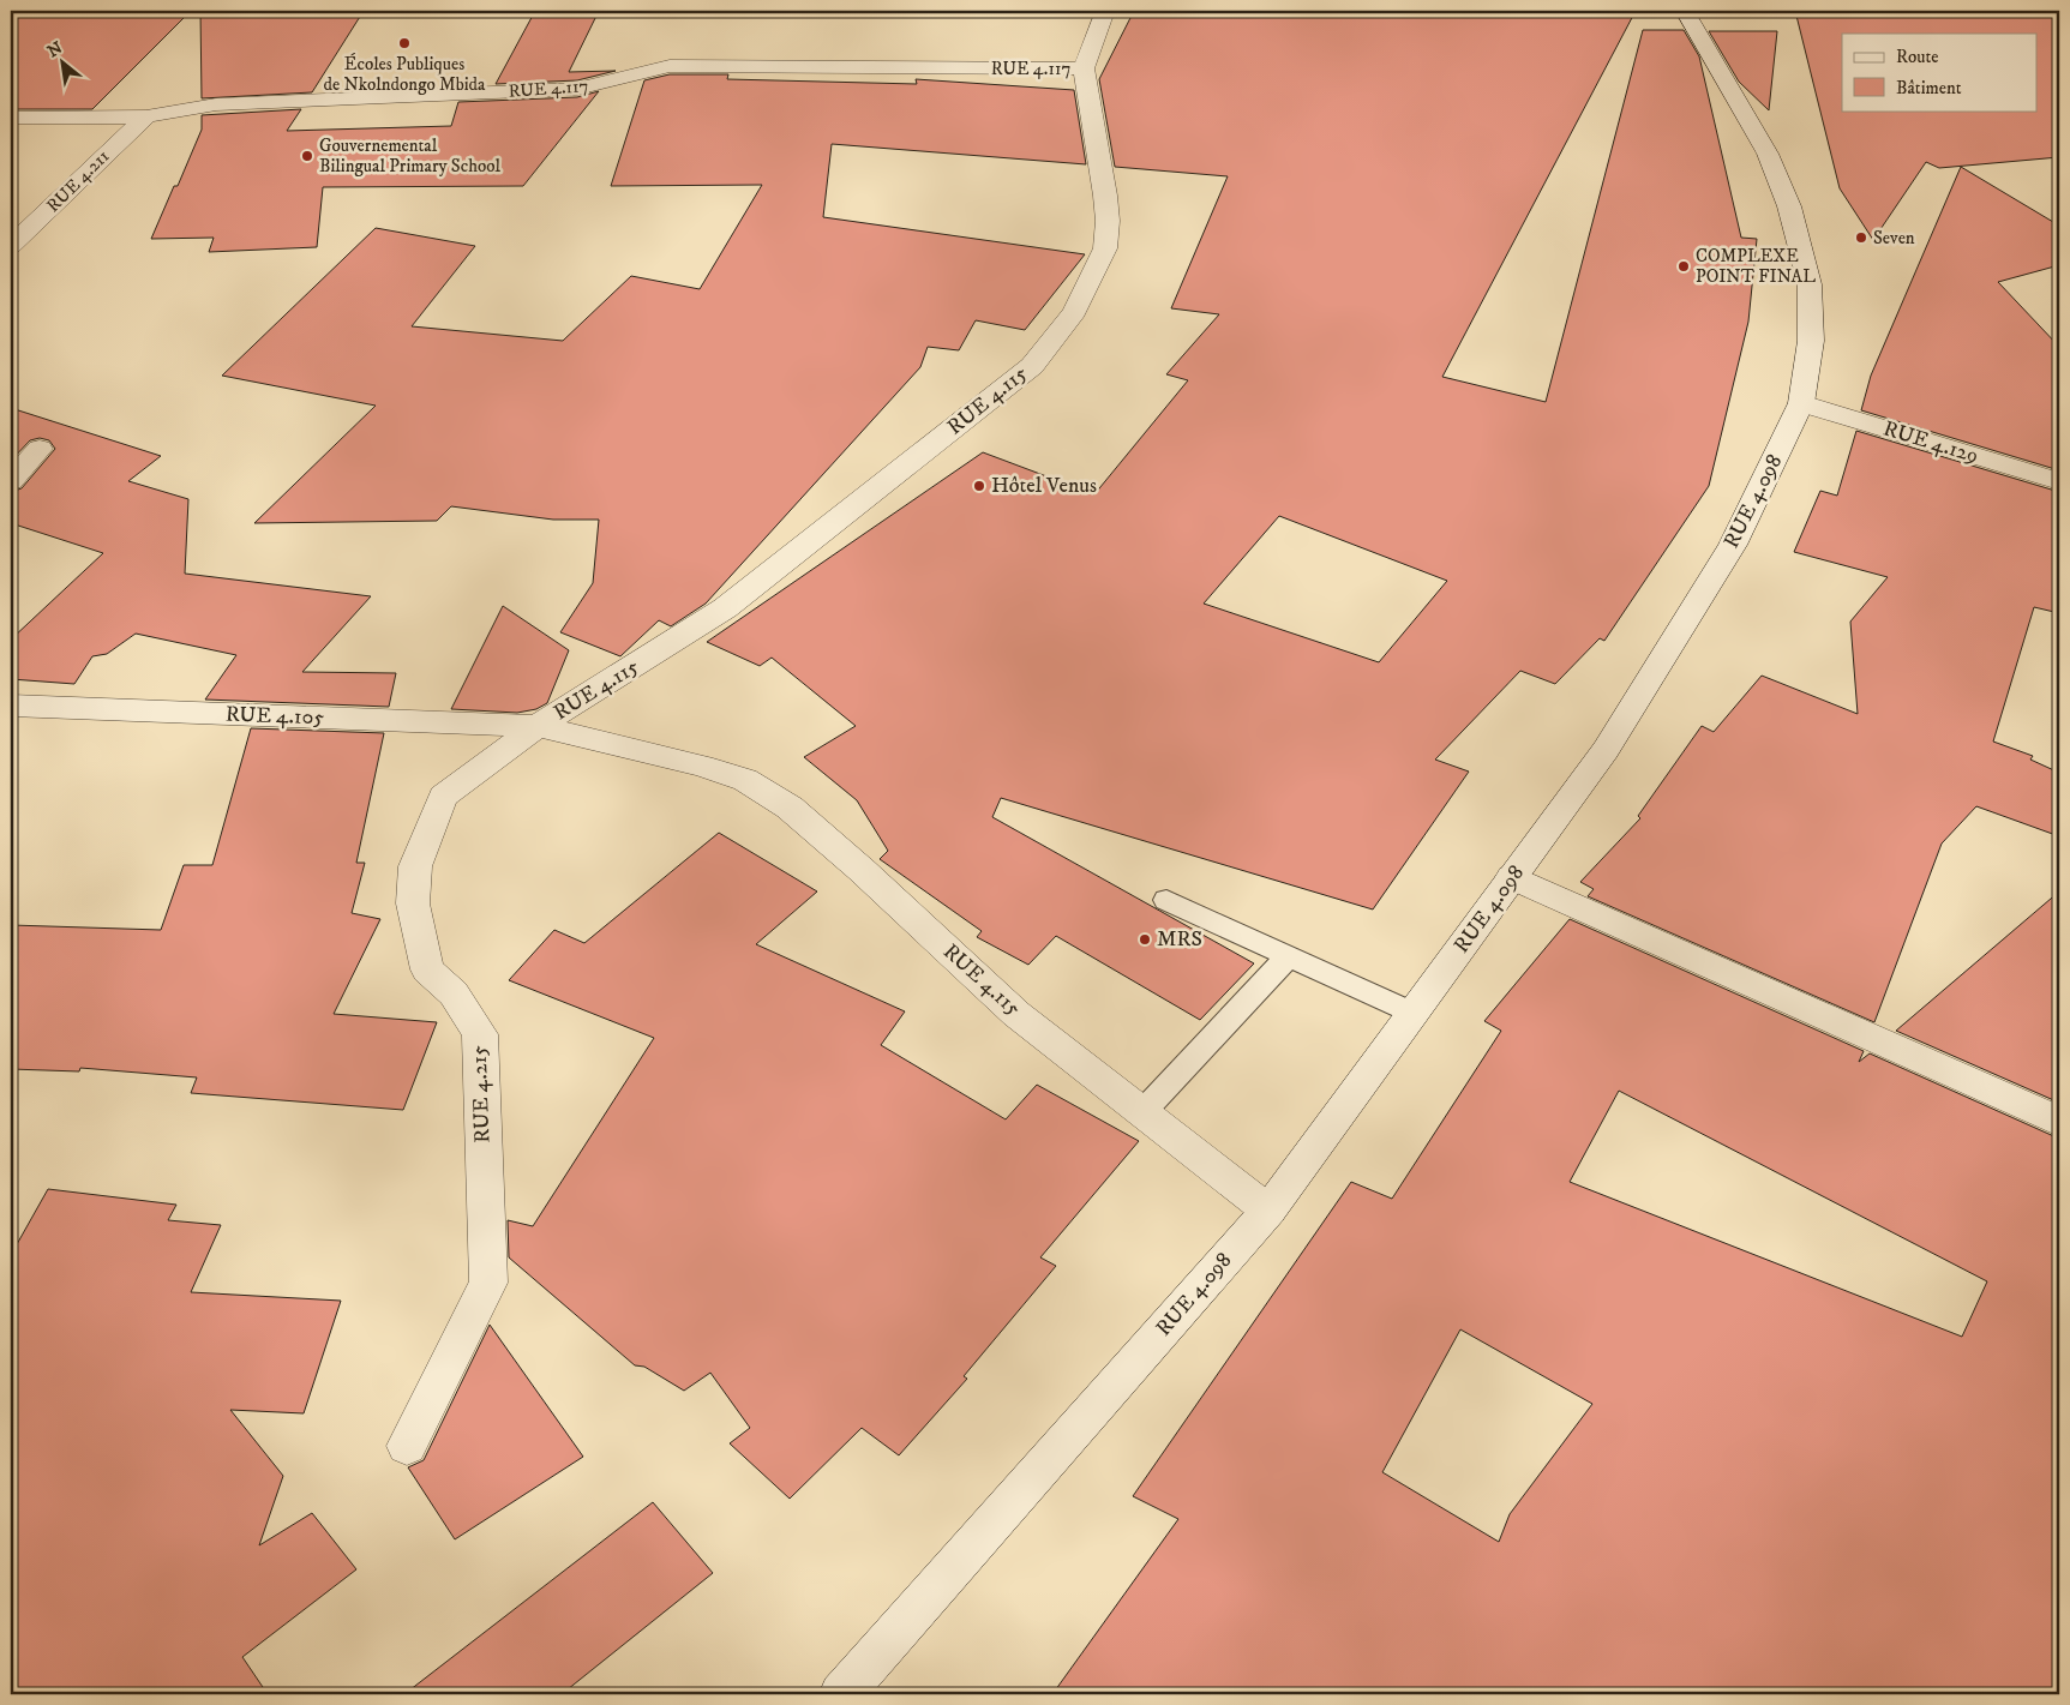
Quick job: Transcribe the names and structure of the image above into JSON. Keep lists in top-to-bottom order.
{
  "streets": {
    "street": [
      "RUE 4.117",
      "RUE 4.211",
      "RUE 4.115",
      "RUE 4.129",
      "RUE 4.098",
      "RUE 4.105",
      "RUE 4.215"
    ]
  },
  "crossings": [
    ["RUE 4.117", "RUE 4.211"],
    ["RUE 4.117", "RUE 4.115"],
    ["RUE 4.115", "RUE 4.098"],
    ["RUE 4.115", "RUE 4.105"],
    ["RUE 4.115", "RUE 4.215"],
    ["RUE 4.129", "RUE 4.098"],
    ["RUE 4.105", "RUE 4.215"]
  ],
  "places": [
    "Écoles Publiques de Nkolndongo Mbida",
    "Gouvernemental Bilingual Primary School",
    "Seven",
    "COMPLEXE POINT FINAL",
    "Hôtel Venus",
    "MRS"
  ],
  "legend": ["Route", "Bâtiment"],
  "north": "top left"
}
